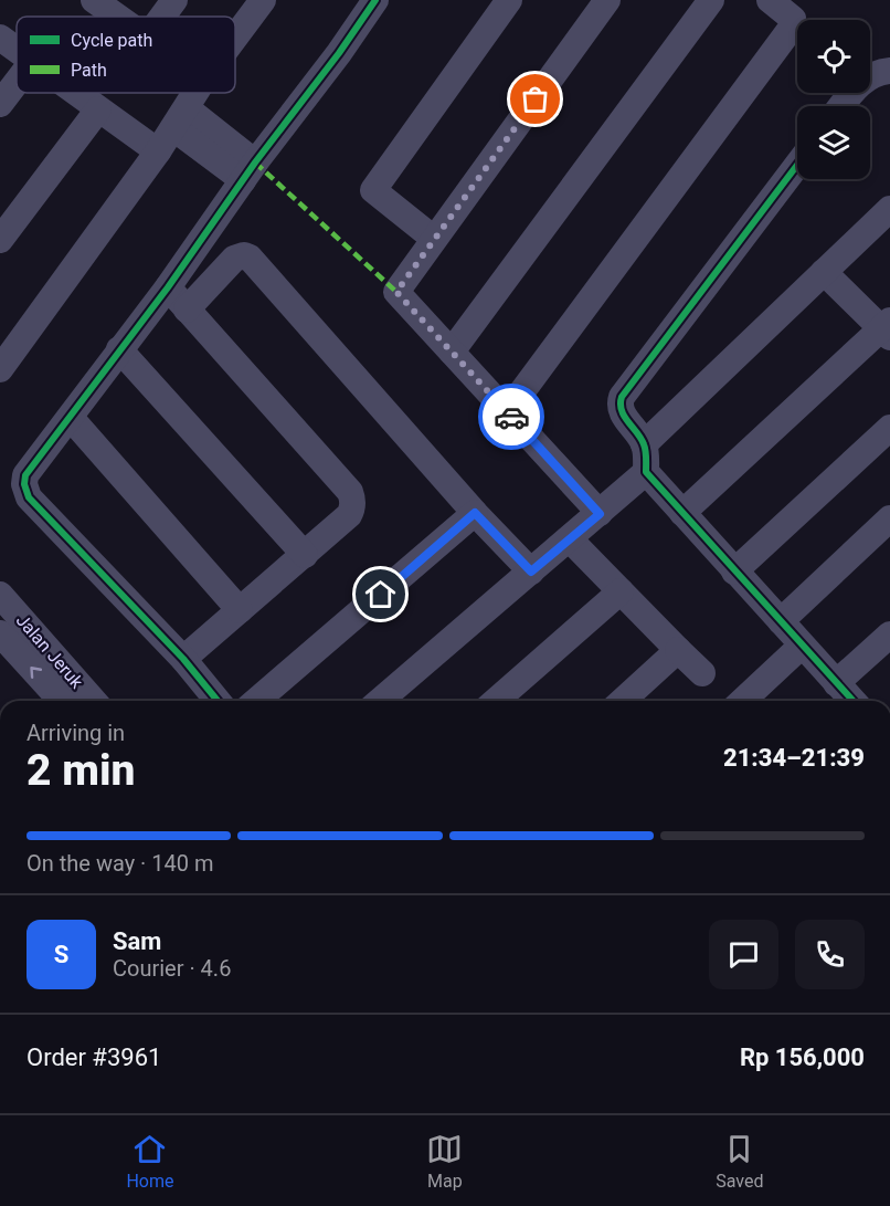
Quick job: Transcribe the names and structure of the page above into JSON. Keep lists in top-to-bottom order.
{
  "streets": {
    "street": ["Jalan Jeruk"]
  },
  "legend": ["Cycle path", "Path"],
  "page": {
    "heading": ["2 min", "Arriving in", "21:34–21:39"],
    "panel": [
      "Sam",
      "Courier · 4.6",
      "Order #3961",
      "Rp 156,000"
    ],
    "bar": "On the way · 140 m",
    "round": "S",
    "tabs": ["Home", "Map", "Saved"]
  }
}
